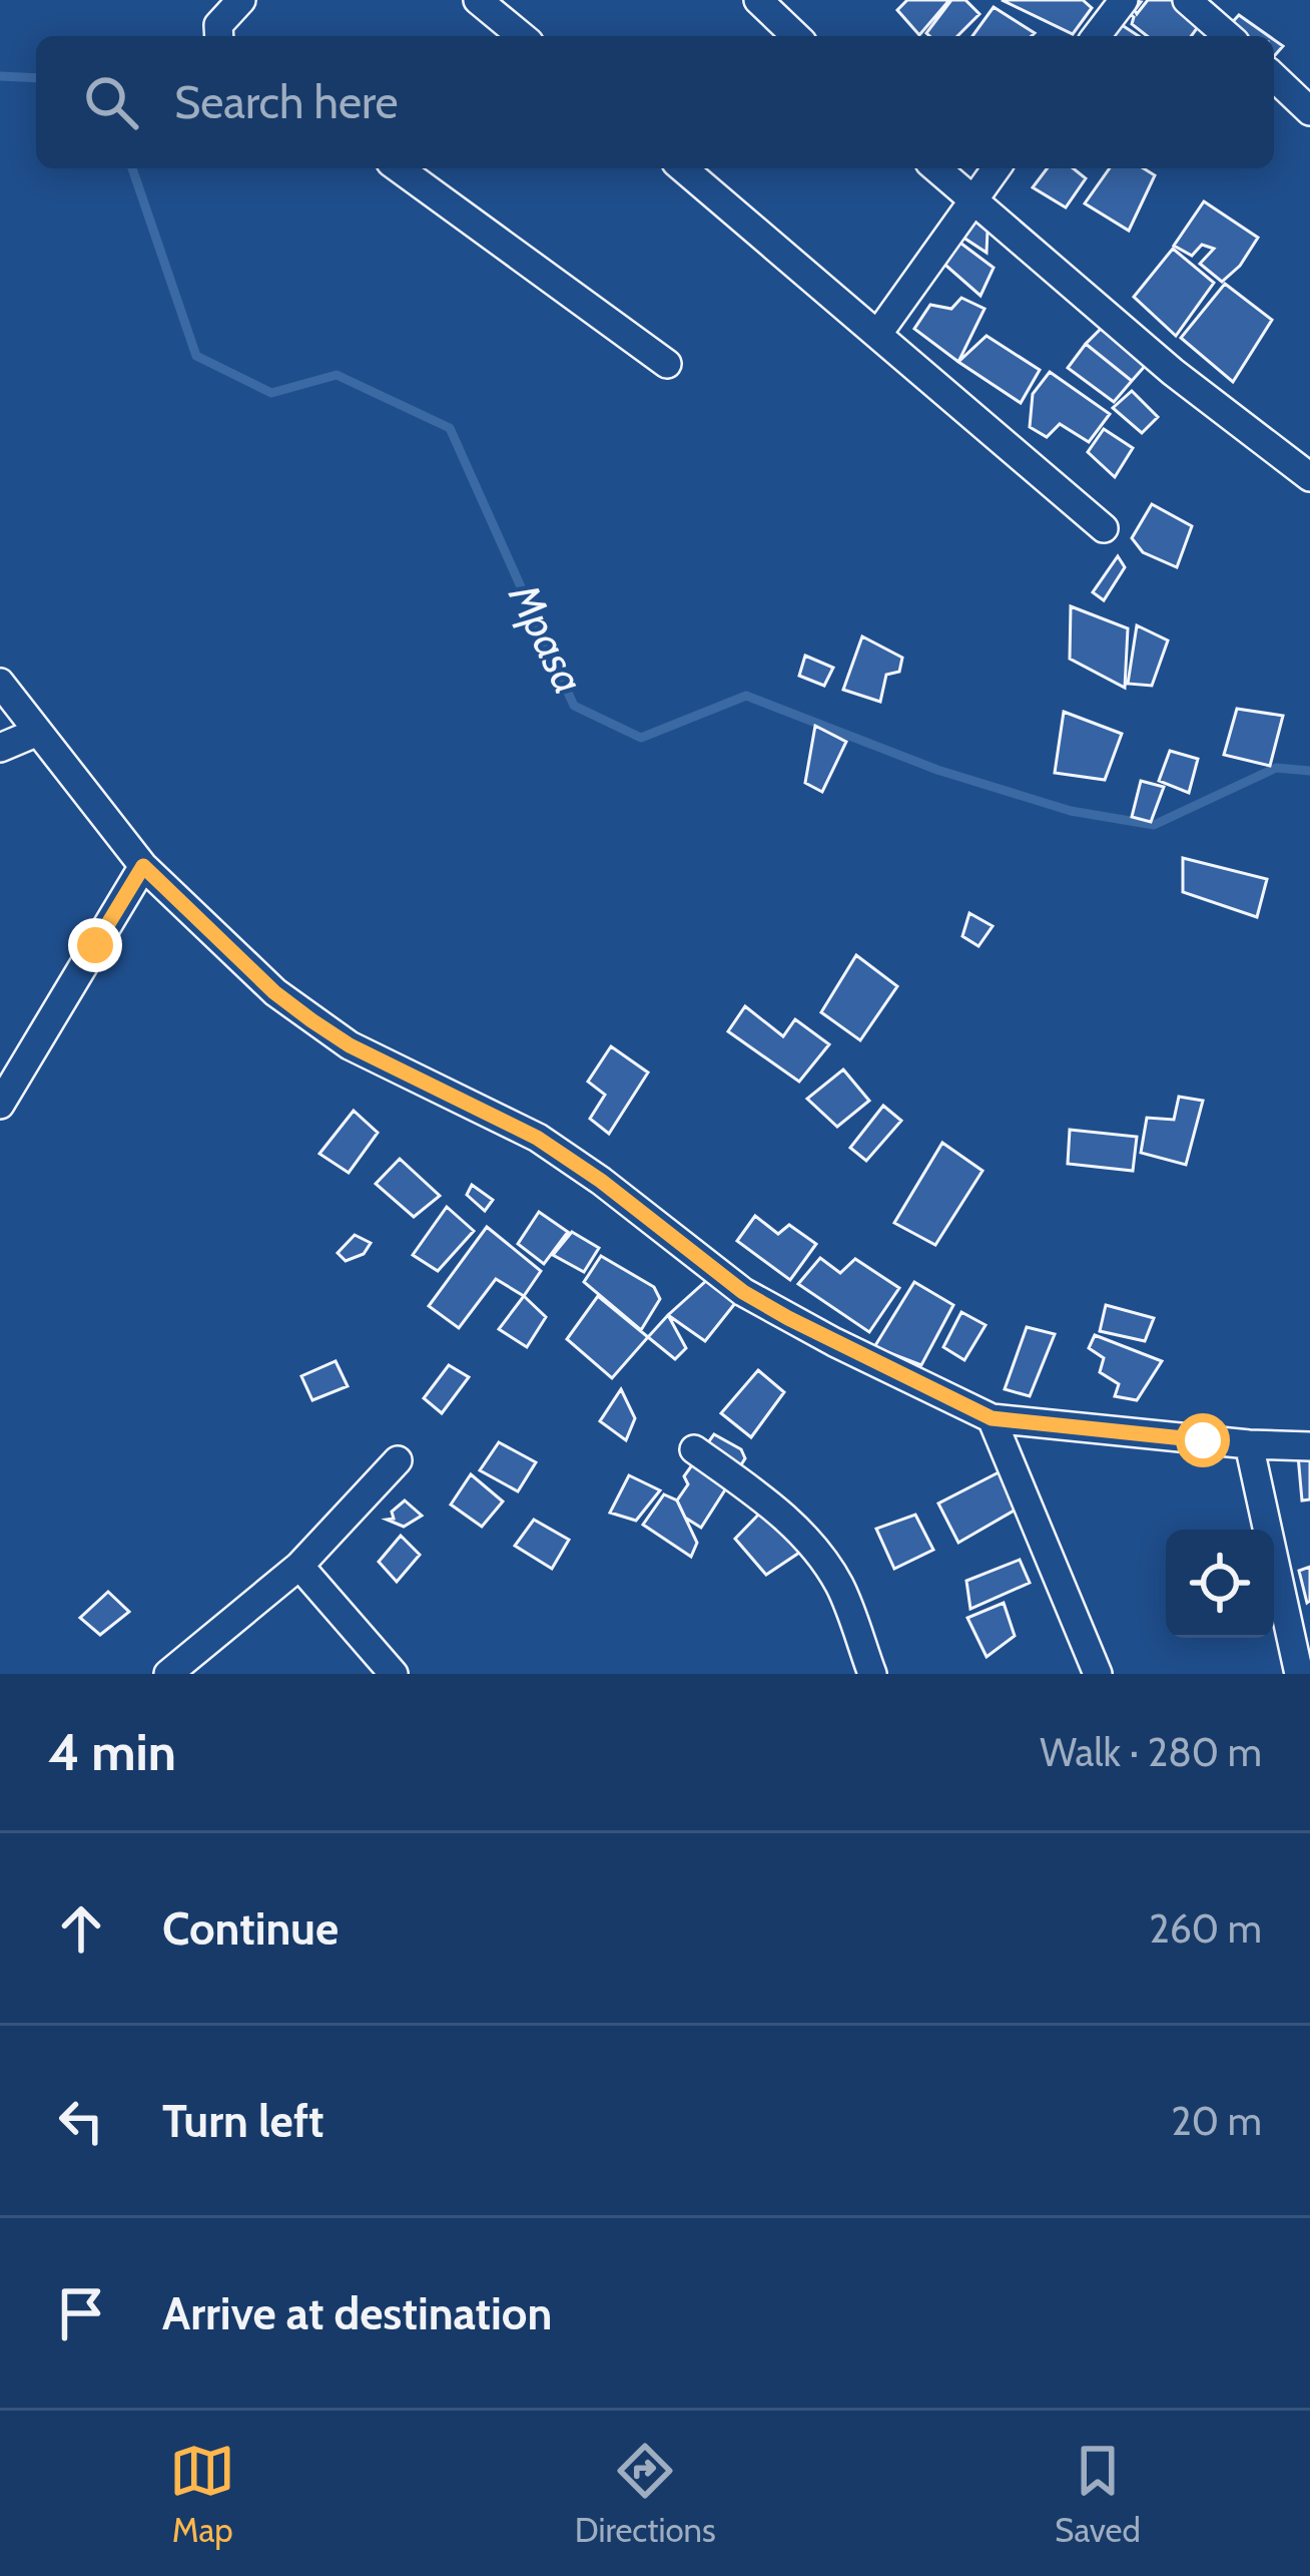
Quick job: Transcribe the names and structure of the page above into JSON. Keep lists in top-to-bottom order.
{
  "water": ["Mpasa"],
  "page": {
    "search": "Search here",
    "heading": ["4 min", "Walk · 280 m"],
    "list": [
      ["Continue", "260 m"],
      ["Turn left", "20 m"],
      "Arrive at destination"
    ],
    "nav": ["Map", "Directions", "Saved"]
  }
}
